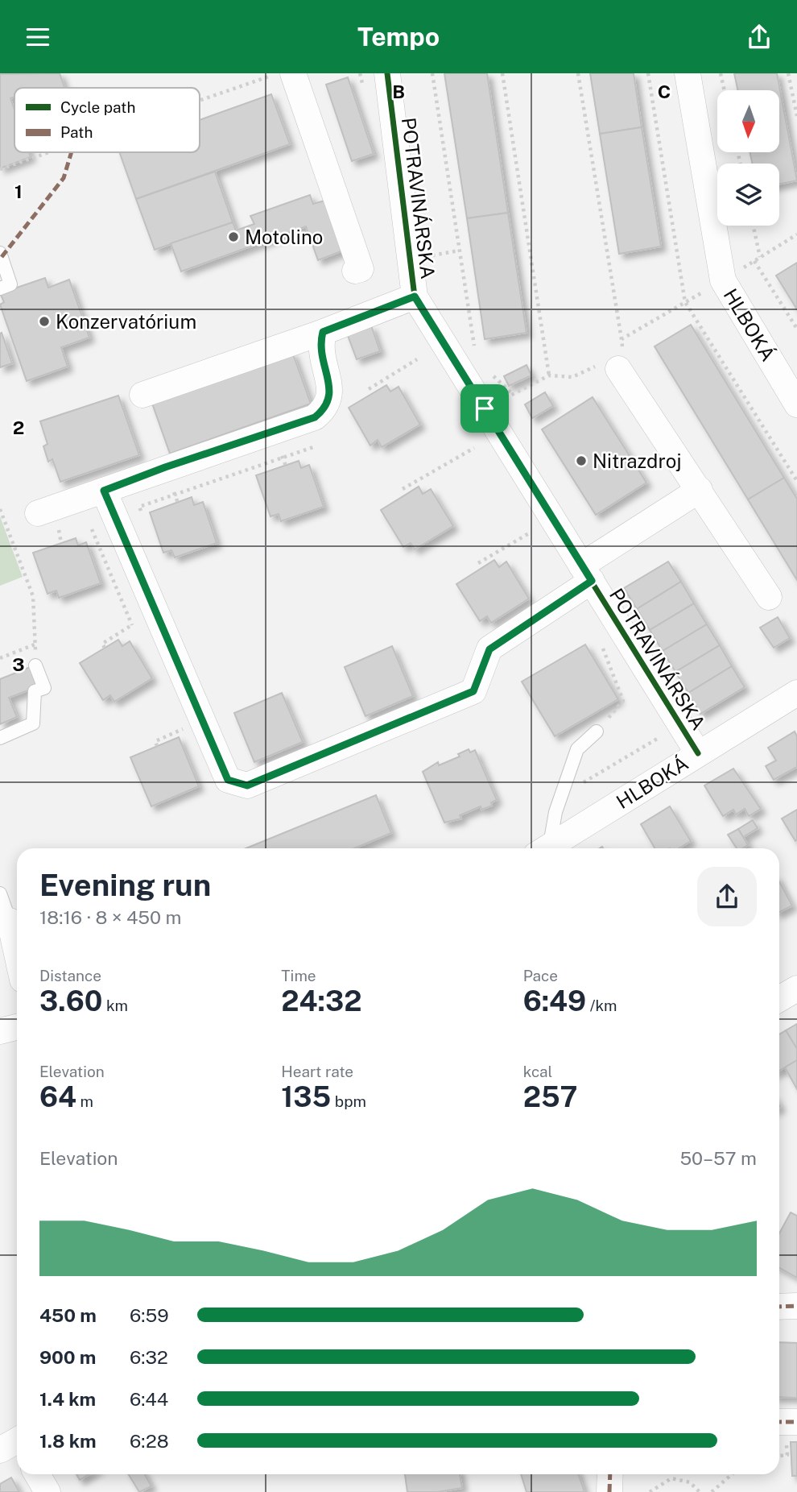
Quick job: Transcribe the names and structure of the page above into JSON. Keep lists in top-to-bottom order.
{
  "streets": {
    "street": ["POTRAVINÁRSKA", "HLBOKÁ"]
  },
  "crossings": [
    ["POTRAVINÁRSKA", "HLBOKÁ"]
  ],
  "places": ["Motolino", "Konzervatórium", "Nitrazdroj"],
  "legend": ["Cycle path", "Path"],
  "north": "bottom",
  "page": {
    "header": "Tempo",
    "heading": ["Evening run", "18:16 · 8 × 450 m"],
    "stats": [
      ["Distance", "3.60 km"],
      ["Time", "24:32"],
      ["Pace", "6:49 /km"],
      ["Elevation", "64 m"],
      ["Heart rate", "135 bpm"],
      ["kcal", "257"]
    ],
    "chart": ["Elevation", "50–57 m"],
    "list": [
      {
        "name": "450 m",
        "note": "6:59"
      },
      {
        "name": "900 m",
        "note": "6:32"
      },
      {
        "name": "1.4 km",
        "note": "6:44"
      },
      {
        "name": "1.8 km",
        "note": "6:28"
      }
    ]
  },
  "grid": {
    "columns": ["B", "C"],
    "rows": ["1", "2", "3"]
  }
}
